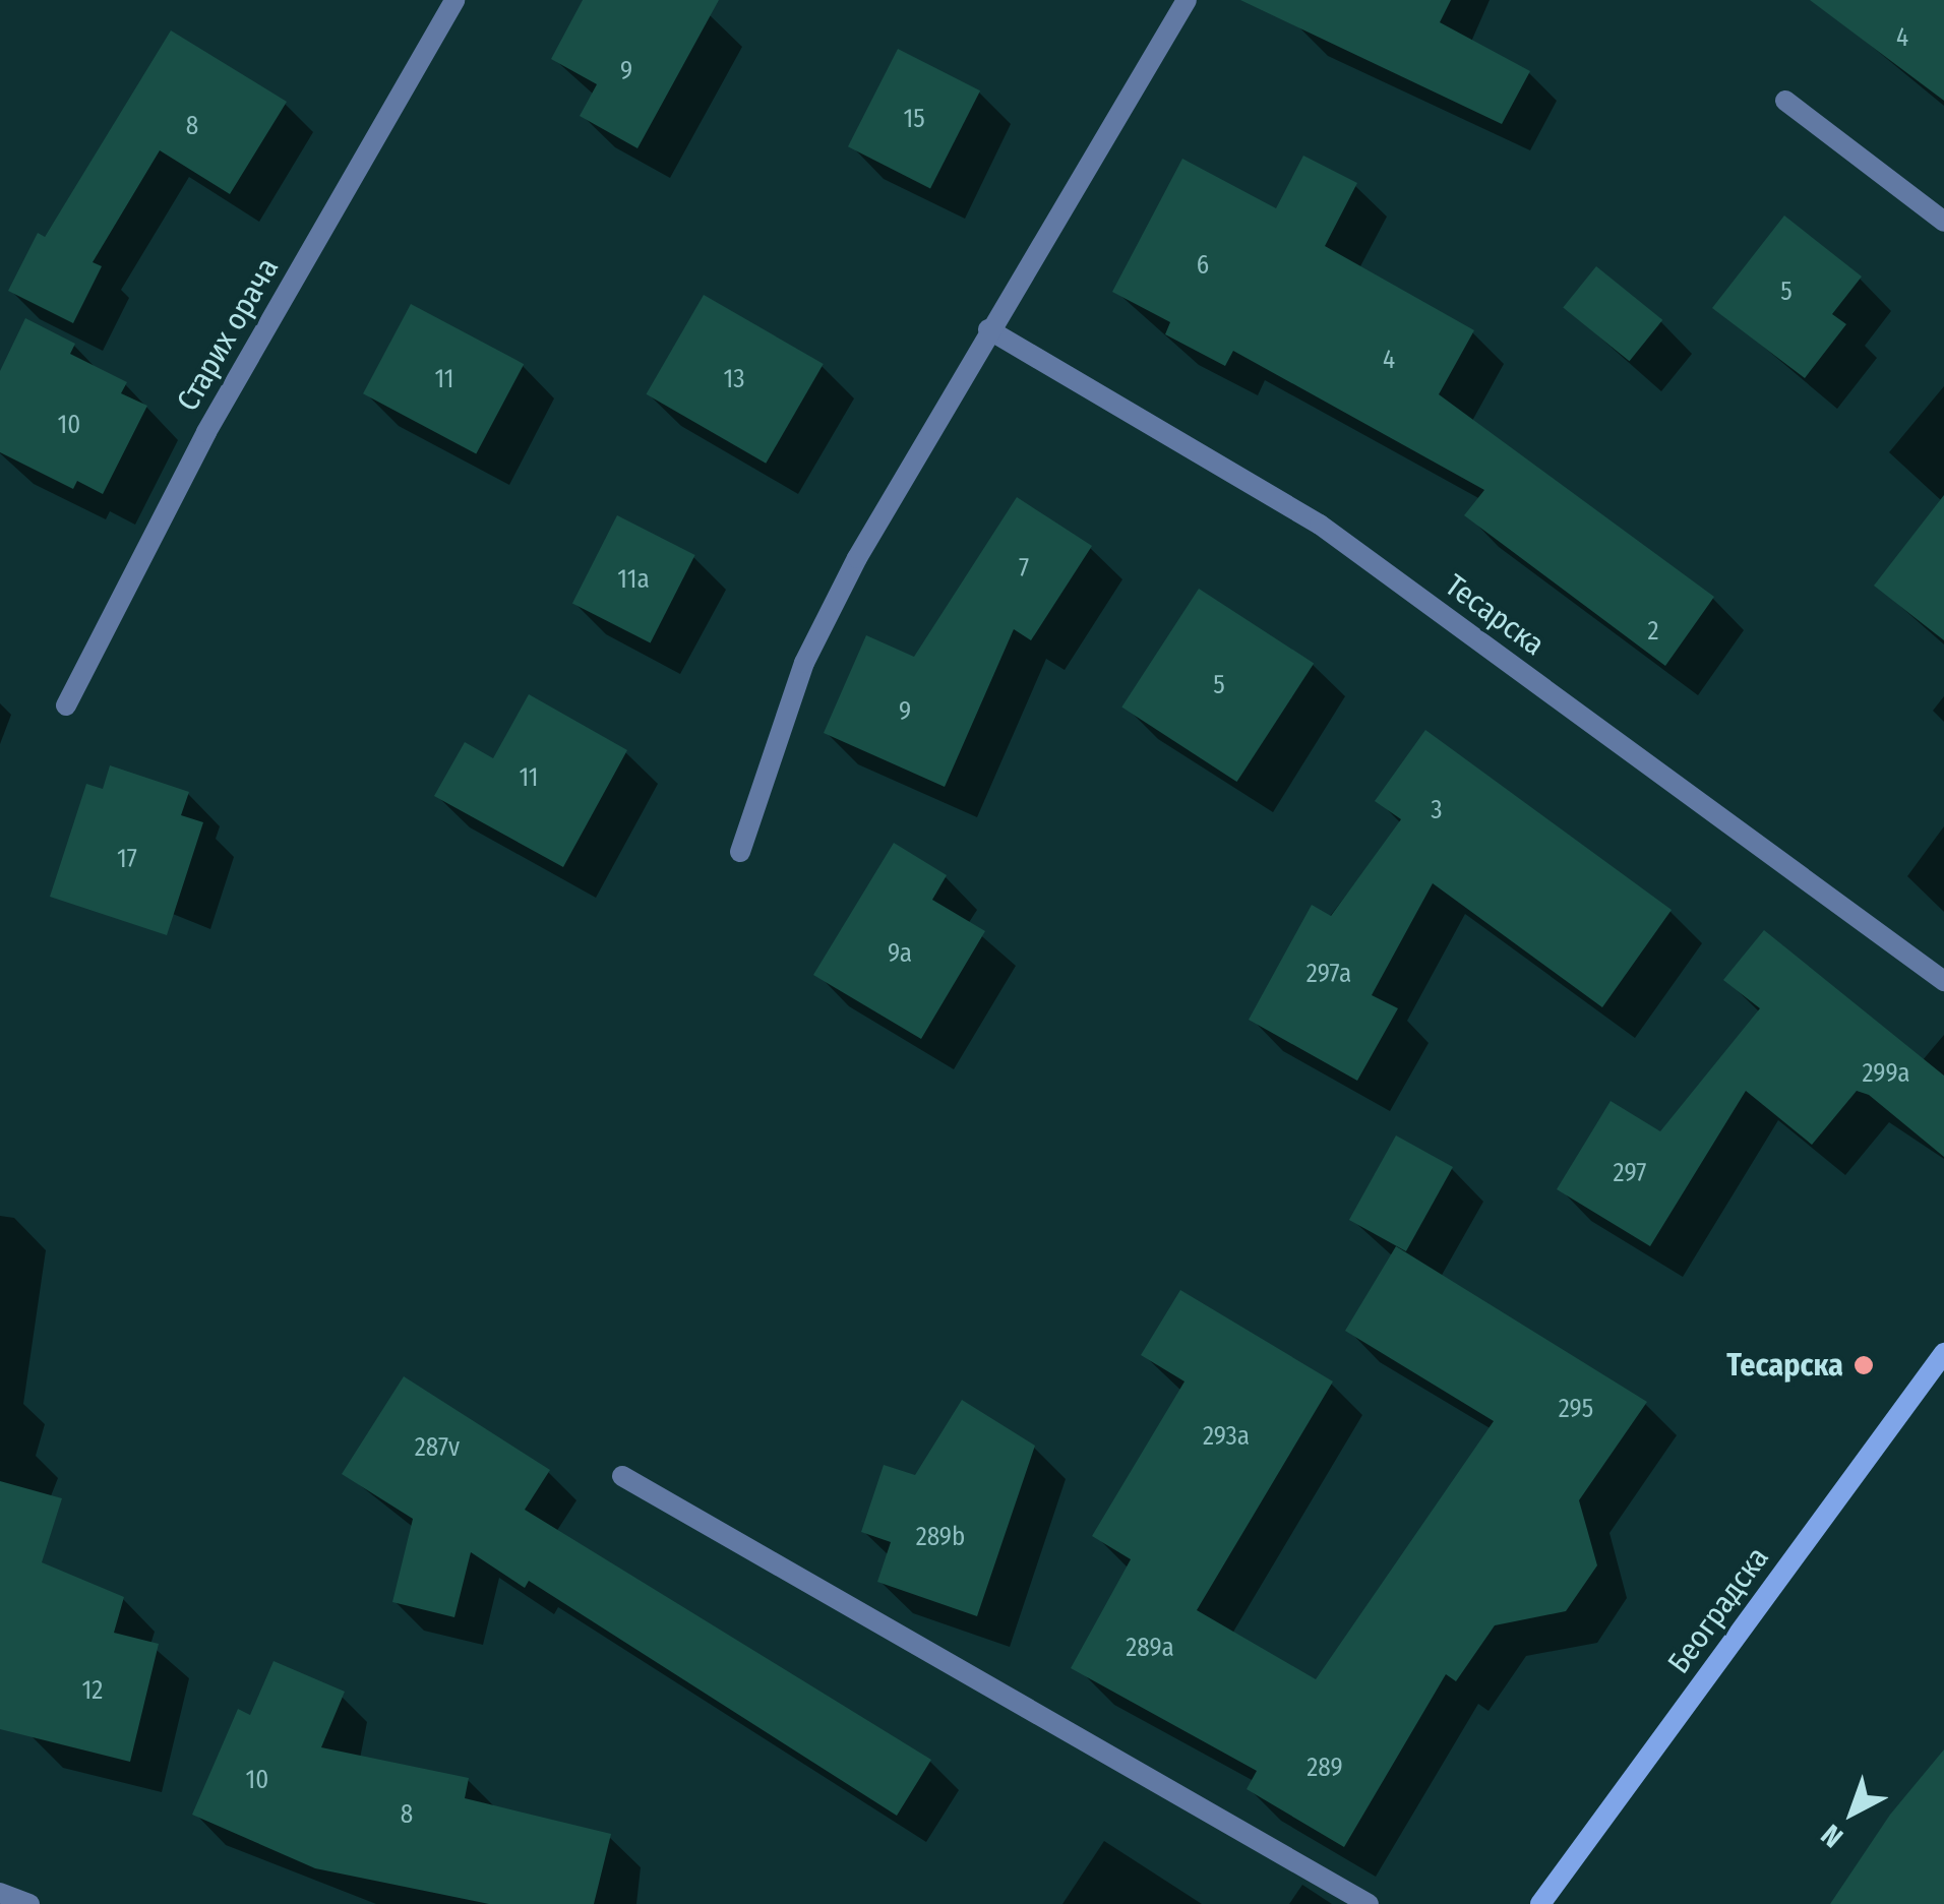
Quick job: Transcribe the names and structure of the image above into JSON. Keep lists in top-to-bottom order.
{
  "streets": {
    "main road": ["Београдска"],
    "street": ["Старих орача", "Тесарска"]
  },
  "places": ["Тесарска"],
  "house_numbers": [
    "4",
    "9",
    "15",
    "8",
    "6",
    "5",
    "4",
    "11",
    "13",
    "10",
    "7",
    "11a",
    "2",
    "5",
    "9",
    "11",
    "3",
    "17",
    "9a",
    "297a",
    "299a",
    "297",
    "295",
    "293a",
    "287v",
    "289b",
    "289a",
    "12",
    "289",
    "10",
    "8"
  ],
  "north": "bottom left"
}
